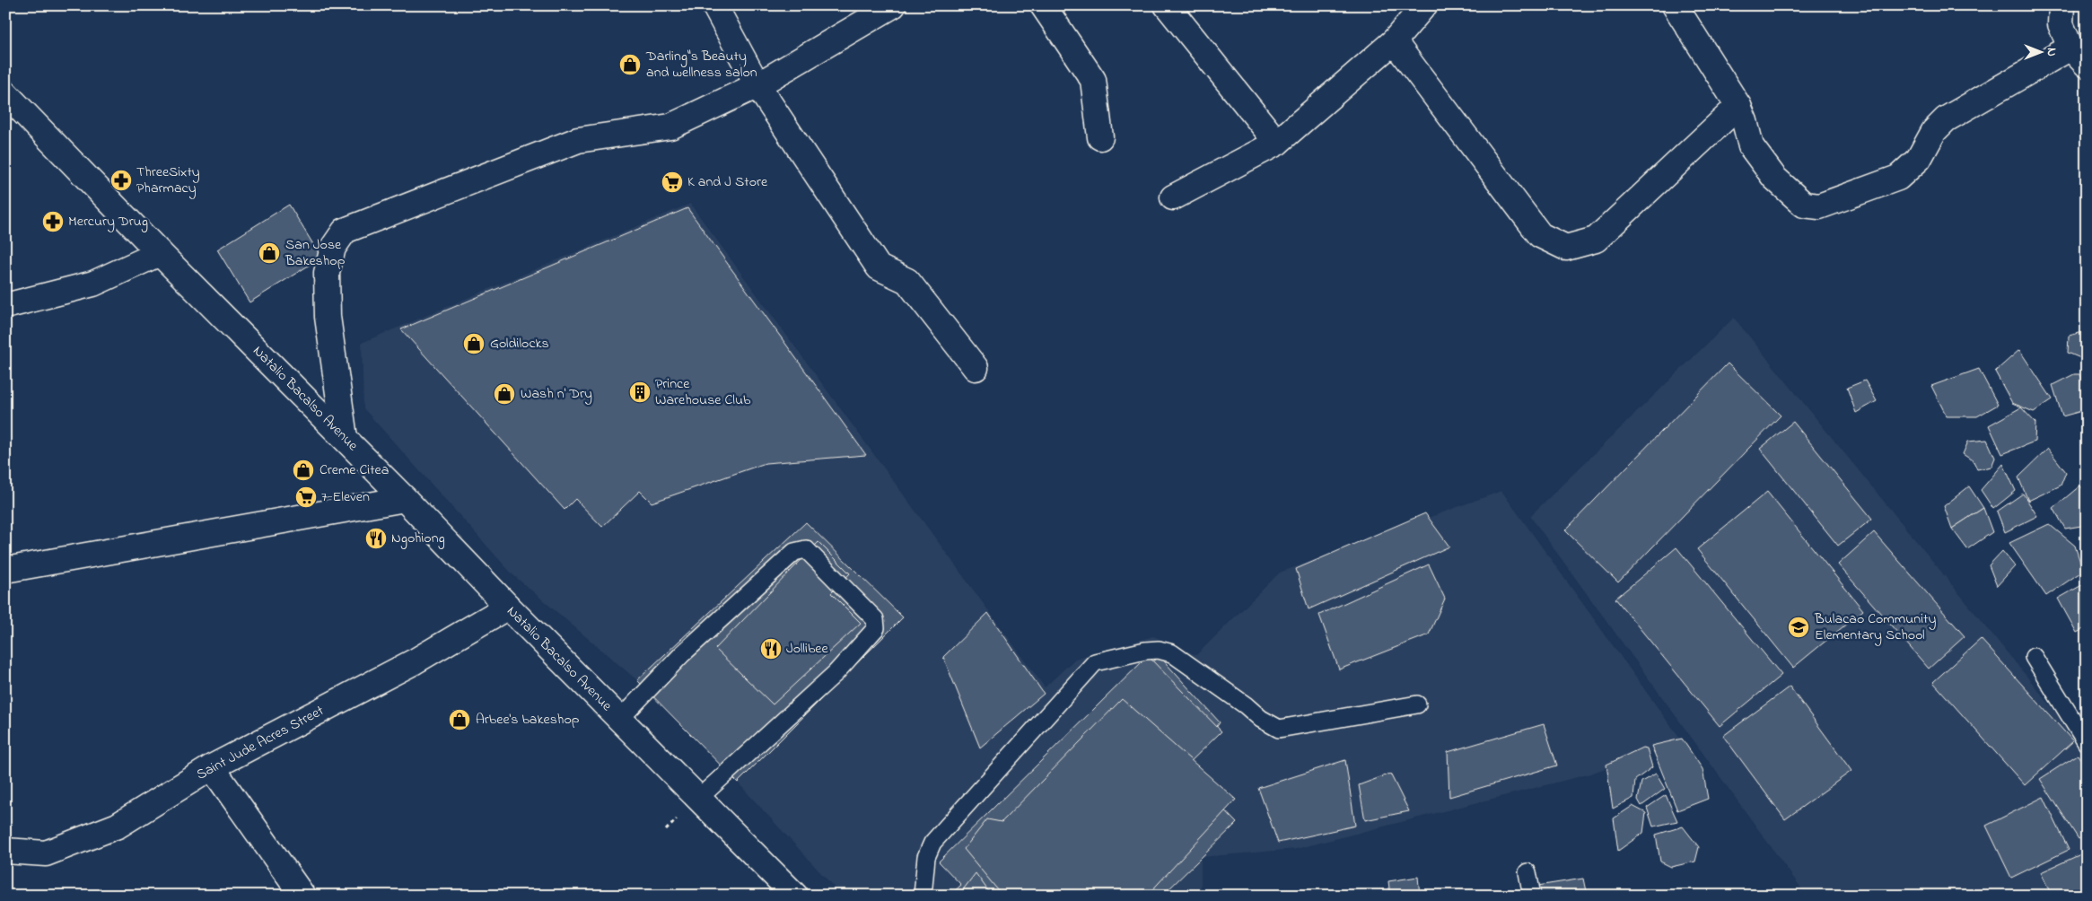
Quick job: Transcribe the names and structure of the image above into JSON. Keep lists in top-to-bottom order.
{
  "streets": {
    "street": ["Natalio Bacalso Avenue", "Saint Jude Acres Street"]
  },
  "crossings": [
    ["Natalio Bacalso Avenue", "Saint Jude Acres Street"]
  ],
  "places": {
    "shop": [
      "Darling\"s Beauty and wellness salon",
      "San Jose Bakeshop",
      "Goldilocks",
      "Wash n' Dry",
      "Creme Citea",
      "Arbee's bakeshop"
    ],
    "pharmacy": ["ThreeSixty Pharmacy", "Mercury Drug"],
    "supermarket": ["K and J Store", "7-Eleven"],
    "building": ["Prince Warehouse Club"],
    "restaurant": ["Ngohiong", "Jollibee"],
    "school or university": ["Bulacao Community Elementary School"]
  },
  "north": "right"
}
